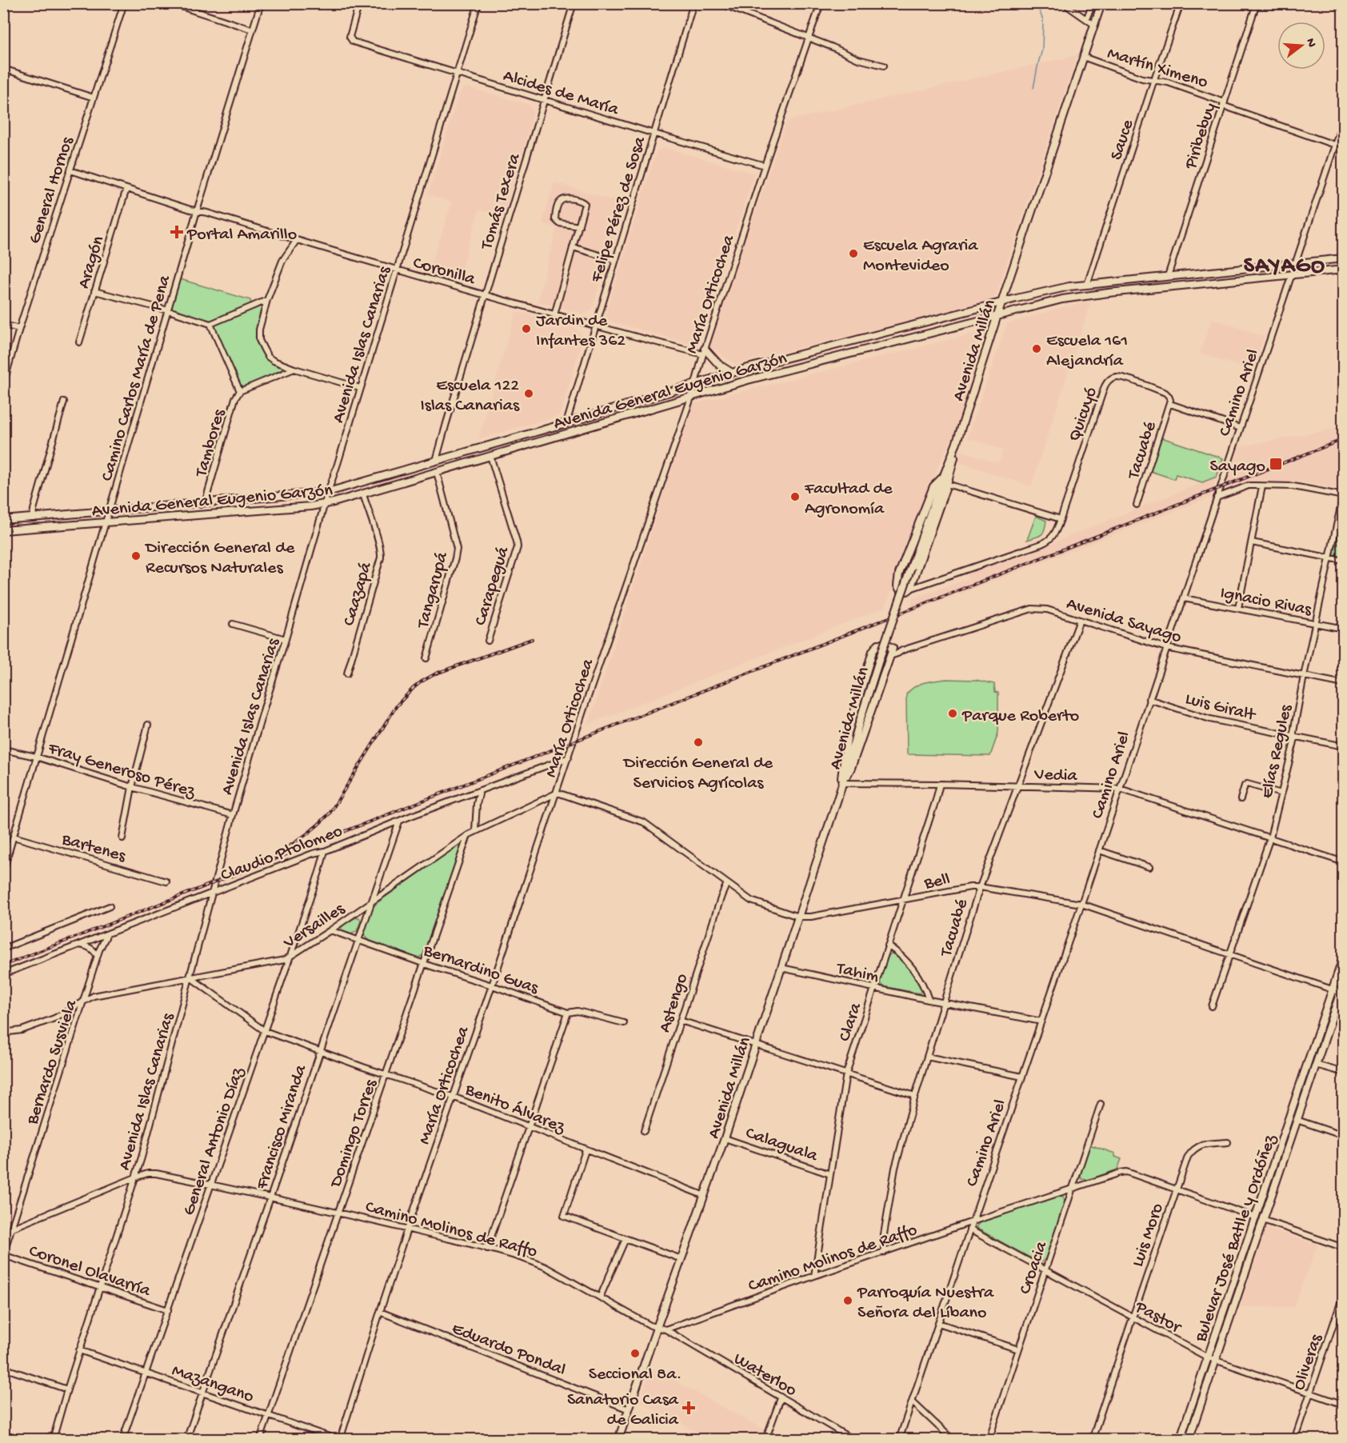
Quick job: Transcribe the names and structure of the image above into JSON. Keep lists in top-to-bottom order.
{
  "streets": {
    "main road": ["Avenida Millán", "Avenida General Eugenio Garzón", "Bulevar José Batlle y Ordóñez"],
    "street": [
      "Martín Ximeno",
      "Alcides de María",
      "Piribebuy",
      "Sauce",
      "General Hornos",
      "Tomás Texera",
      "Felipe Pérez de Sosa",
      "Aragón",
      "Coronilla",
      "María Orticochea",
      "Avenida Islas Canarias",
      "Camino Carlos María de Pena",
      "Camino Ariel",
      "Quicuyó",
      "Tambores",
      "Tacuabé",
      "Carapeguá",
      "Tangarupá",
      "Caazapá",
      "Ignacio Rivas",
      "Avenida Sayago",
      "Luis Giralt",
      "Elías Regules",
      "Fray Generoso Pérez",
      "Vedia",
      "Bartenes",
      "Claudio Ptolomeo",
      "Bell",
      "Versailles",
      "Bernardino Guas",
      "Tahim",
      "Astengo",
      "Clara",
      "Bernardo Susviela",
      "Benito Álvarez",
      "Francisco Miranda",
      "Domingo Torres",
      "General Antonio Díaz",
      "Calaguala",
      "Camino Molinos de Raffo",
      "Luis Moro",
      "Croacia",
      "Coronel Olavarría",
      "Pastor",
      "Eduardo Pondal",
      "Oliveras",
      "Waterloo",
      "Mazangano"
    ]
  },
  "crossings": [
    ["Martín Ximeno", "Piribebuy"],
    ["Martín Ximeno", "Sauce"],
    ["Martín Ximeno", "Avenida Millán"],
    ["Martín Ximeno", "Camino Ariel"],
    ["Alcides de María", "Tomás Texera"],
    ["Alcides de María", "Felipe Pérez de Sosa"],
    ["Alcides de María", "María Orticochea"],
    ["Alcides de María", "Avenida Islas Canarias"],
    ["Piribebuy", "Avenida General Eugenio Garzón"],
    ["Sauce", "Avenida General Eugenio Garzón"],
    ["General Hornos", "Coronilla"],
    ["Tomás Texera", "Coronilla"],
    ["Tomás Texera", "Avenida General Eugenio Garzón"],
    ["Felipe Pérez de Sosa", "Coronilla"],
    ["Felipe Pérez de Sosa", "Avenida General Eugenio Garzón"],
    ["Aragón", "Coronilla"],
    ["Coronilla", "María Orticochea"],
    ["Coronilla", "Avenida Islas Canarias"],
    ["Coronilla", "Camino Carlos María de Pena"],
    ["María Orticochea", "Avenida General Eugenio Garzón"],
    ["María Orticochea", "Claudio Ptolomeo"],
    ["María Orticochea", "Bell"],
    ["María Orticochea", "Versailles"],
    ["María Orticochea", "Bernardino Guas"],
    ["María Orticochea", "Benito Álvarez"],
    ["María Orticochea", "Camino Molinos de Raffo"],
    ["María Orticochea", "Eduardo Pondal"],
    ["María Orticochea", "Mazangano"],
    ["Avenida Islas Canarias", "Avenida General Eugenio Garzón"],
    ["Avenida Islas Canarias", "Fray Generoso Pérez"],
    ["Avenida Islas Canarias", "Claudio Ptolomeo"],
    ["Avenida Islas Canarias", "Versailles"],
    ["Avenida Islas Canarias", "Benito Álvarez"],
    ["Avenida Islas Canarias", "Camino Molinos de Raffo"],
    ["Avenida Islas Canarias", "Coronel Olavarría"],
    ["Avenida Islas Canarias", "Mazangano"],
    ["Avenida Millán", "Avenida General Eugenio Garzón"],
    ["Avenida Millán", "Vedia"],
    ["Avenida Millán", "Bell"],
    ["Avenida Millán", "Tahim"],
    ["Avenida Millán", "Benito Álvarez"],
    ["Avenida Millán", "Calaguala"],
    ["Avenida Millán", "Camino Molinos de Raffo"],
    ["Avenida Millán", "Eduardo Pondal"],
    ["Camino Carlos María de Pena", "Avenida General Eugenio Garzón"],
    ["Camino Carlos María de Pena", "Fray Generoso Pérez"],
    ["Camino Carlos María de Pena", "Bartenes"],
    ["Avenida General Eugenio Garzón", "Camino Ariel"],
    ["Avenida General Eugenio Garzón", "Tambores"],
    ["Avenida General Eugenio Garzón", "Carapeguá"],
    ["Avenida General Eugenio Garzón", "Tangarupá"],
    ["Avenida General Eugenio Garzón", "Caazapá"],
    ["Camino Ariel", "Quicuyó"],
    ["Camino Ariel", "Ignacio Rivas"],
    ["Camino Ariel", "Avenida Sayago"],
    ["Camino Ariel", "Luis Giralt"],
    ["Camino Ariel", "Vedia"],
    ["Camino Ariel", "Bell"],
    ["Camino Ariel", "Tahim"],
    ["Camino Ariel", "Camino Molinos de Raffo"],
    ["Camino Ariel", "Pastor"],
    ["Quicuyó", "Tacuabé"],
    ["Tacuabé", "Avenida Sayago"],
    ["Tacuabé", "Vedia"],
    ["Tacuabé", "Bell"],
    ["Tacuabé", "Tahim"],
    ["Tacuabé", "Camino Molinos de Raffo"],
    ["Ignacio Rivas", "Elías Regules"],
    ["Avenida Sayago", "Elías Regules"],
    ["Luis Giralt", "Elías Regules"],
    ["Elías Regules", "Vedia"],
    ["Elías Regules", "Bell"],
    ["Vedia", "Clara"],
    ["Claudio Ptolomeo", "Bernardo Susviela"],
    ["Claudio Ptolomeo", "Francisco Miranda"],
    ["Claudio Ptolomeo", "General Antonio Díaz"],
    ["Bell", "Versailles"],
    ["Bell", "Astengo"],
    ["Bell", "Clara"],
    ["Bell", "Bulevar José Batlle y Ordóñez"],
    ["Versailles", "Bernardino Guas"],
    ["Versailles", "Bernardo Susviela"],
    ["Versailles", "Benito Álvarez"],
    ["Versailles", "Francisco Miranda"],
    ["Versailles", "Domingo Torres"],
    ["Versailles", "General Antonio Díaz"],
    ["Bernardino Guas", "Francisco Miranda"],
    ["Bernardino Guas", "Domingo Torres"],
    ["Tahim", "Clara"],
    ["Clara", "Calaguala"],
    ["Clara", "Camino Molinos de Raffo"],
    ["Bernardo Susviela", "Camino Molinos de Raffo"],
    ["Bernardo Susviela", "Coronel Olavarría"],
    ["Benito Álvarez", "Francisco Miranda"],
    ["Benito Álvarez", "Domingo Torres"],
    ["Benito Álvarez", "General Antonio Díaz"],
    ["Francisco Miranda", "Camino Molinos de Raffo"],
    ["Francisco Miranda", "Mazangano"],
    ["Domingo Torres", "Camino Molinos de Raffo"],
    ["Domingo Torres", "Mazangano"],
    ["General Antonio Díaz", "Camino Molinos de Raffo"],
    ["General Antonio Díaz", "Coronel Olavarría"],
    ["General Antonio Díaz", "Mazangano"],
    ["Camino Molinos de Raffo", "Luis Moro"],
    ["Camino Molinos de Raffo", "Croacia"],
    ["Camino Molinos de Raffo", "Waterloo"],
    ["Luis Moro", "Pastor"],
    ["Bulevar José Batlle y Ordóñez", "Pastor"],
    ["Croacia", "Pastor"],
    ["Pastor", "Oliveras"]
  ],
  "districts": ["SAYAGO"],
  "places": {
    "health": ["Portal Amarillo", "Sanatorio Casa de Galicia"],
    "other": [
      "Escuela Agraria Montevideo",
      "Jardin de Infantes 362",
      "Escuela 161 Alejandría",
      "Escuela 122 Islas Canarias",
      "Facultad de Agronomía",
      "Dirección General de Recursos Naturales",
      "Parque Roberto",
      "Dirección General de Servicios Agrícolas",
      "Parroquía Nuestra Señora del Líbano",
      "Seccional 8a."
    ],
    "transit": ["Sayago"]
  },
  "north": "right"
}
